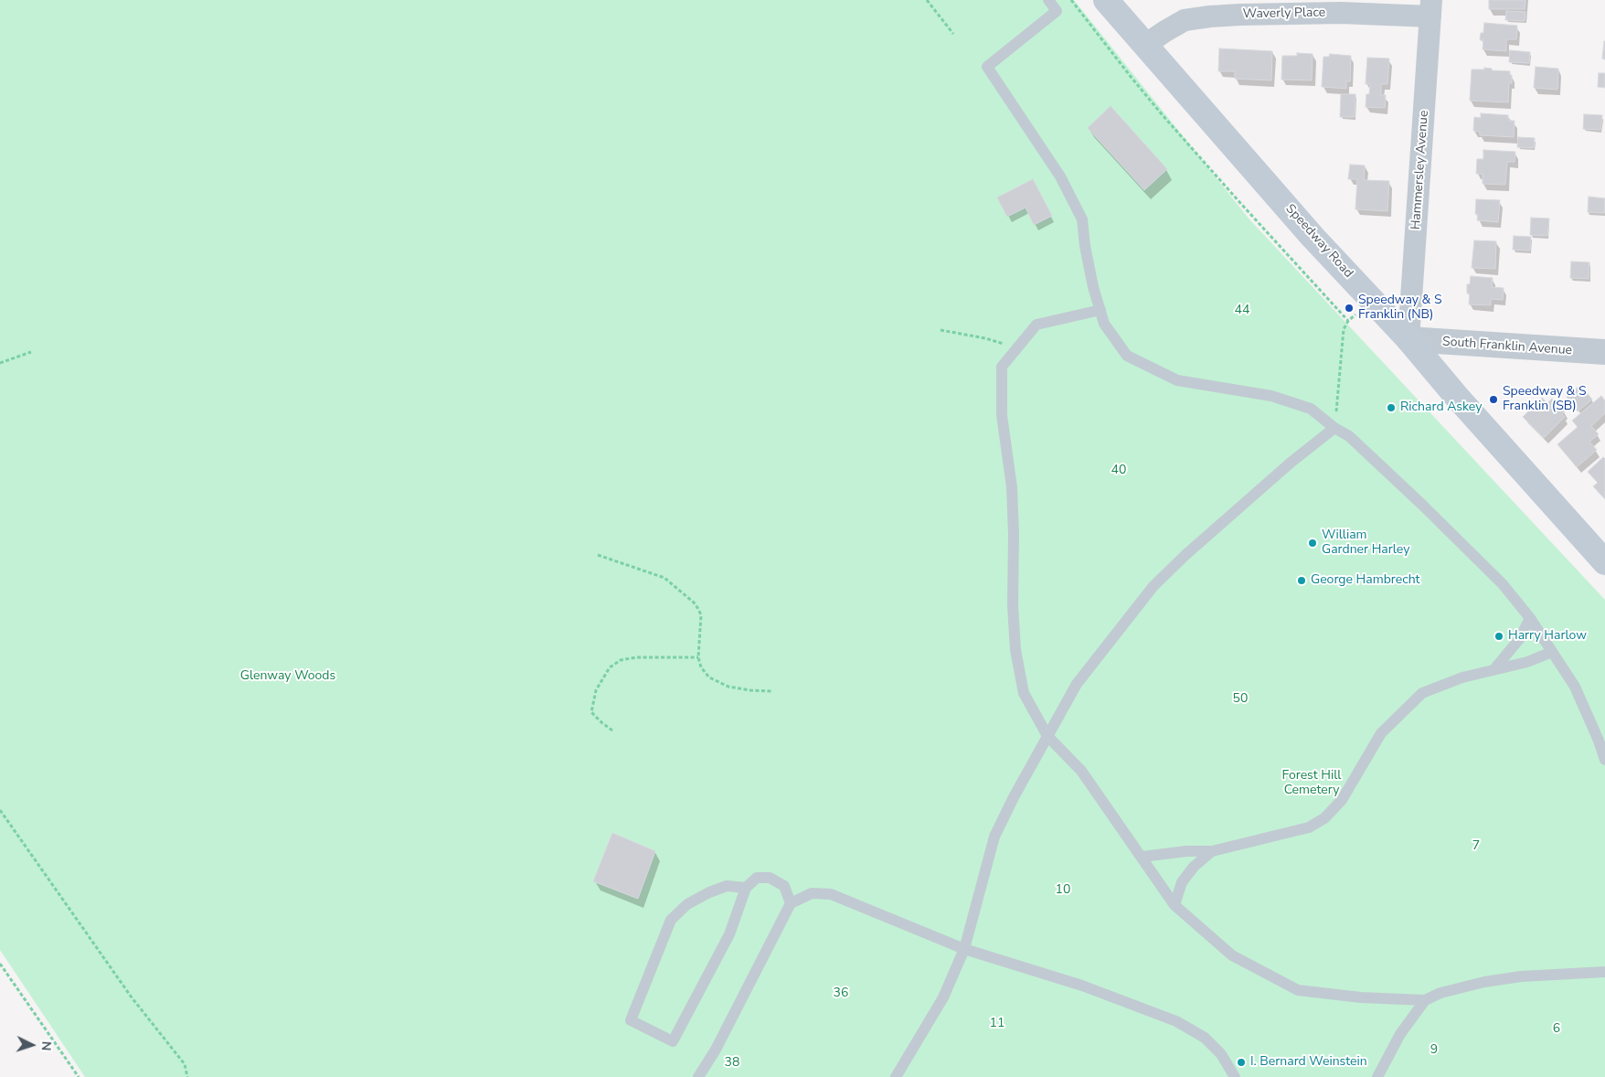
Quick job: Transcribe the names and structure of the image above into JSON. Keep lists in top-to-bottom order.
{
  "streets": {
    "main road": ["Speedway Road"],
    "street": ["Waverly Place", "Hammersley Avenue", "South Franklin Avenue"]
  },
  "crossings": [
    ["Waverly Place", "Hammersley Avenue"],
    ["Waverly Place", "Speedway Road"],
    ["Hammersley Avenue", "Speedway Road"],
    ["Hammersley Avenue", "South Franklin Avenue"],
    ["Speedway Road", "South Franklin Avenue"]
  ],
  "parks": [
    "44",
    "40",
    "Glenway Woods",
    "50",
    "Forest Hill Cemetery",
    "7",
    "10",
    "36",
    "11",
    "6",
    "9",
    "38"
  ],
  "places": [
    "Speedway & S Franklin (NB)",
    "Speedway & S Franklin (SB)",
    "Richard Askey",
    "William Gardner Harley",
    "George Hambrecht",
    "Harry Harlow",
    "I. Bernard Weinstein"
  ],
  "north": "right"
}
